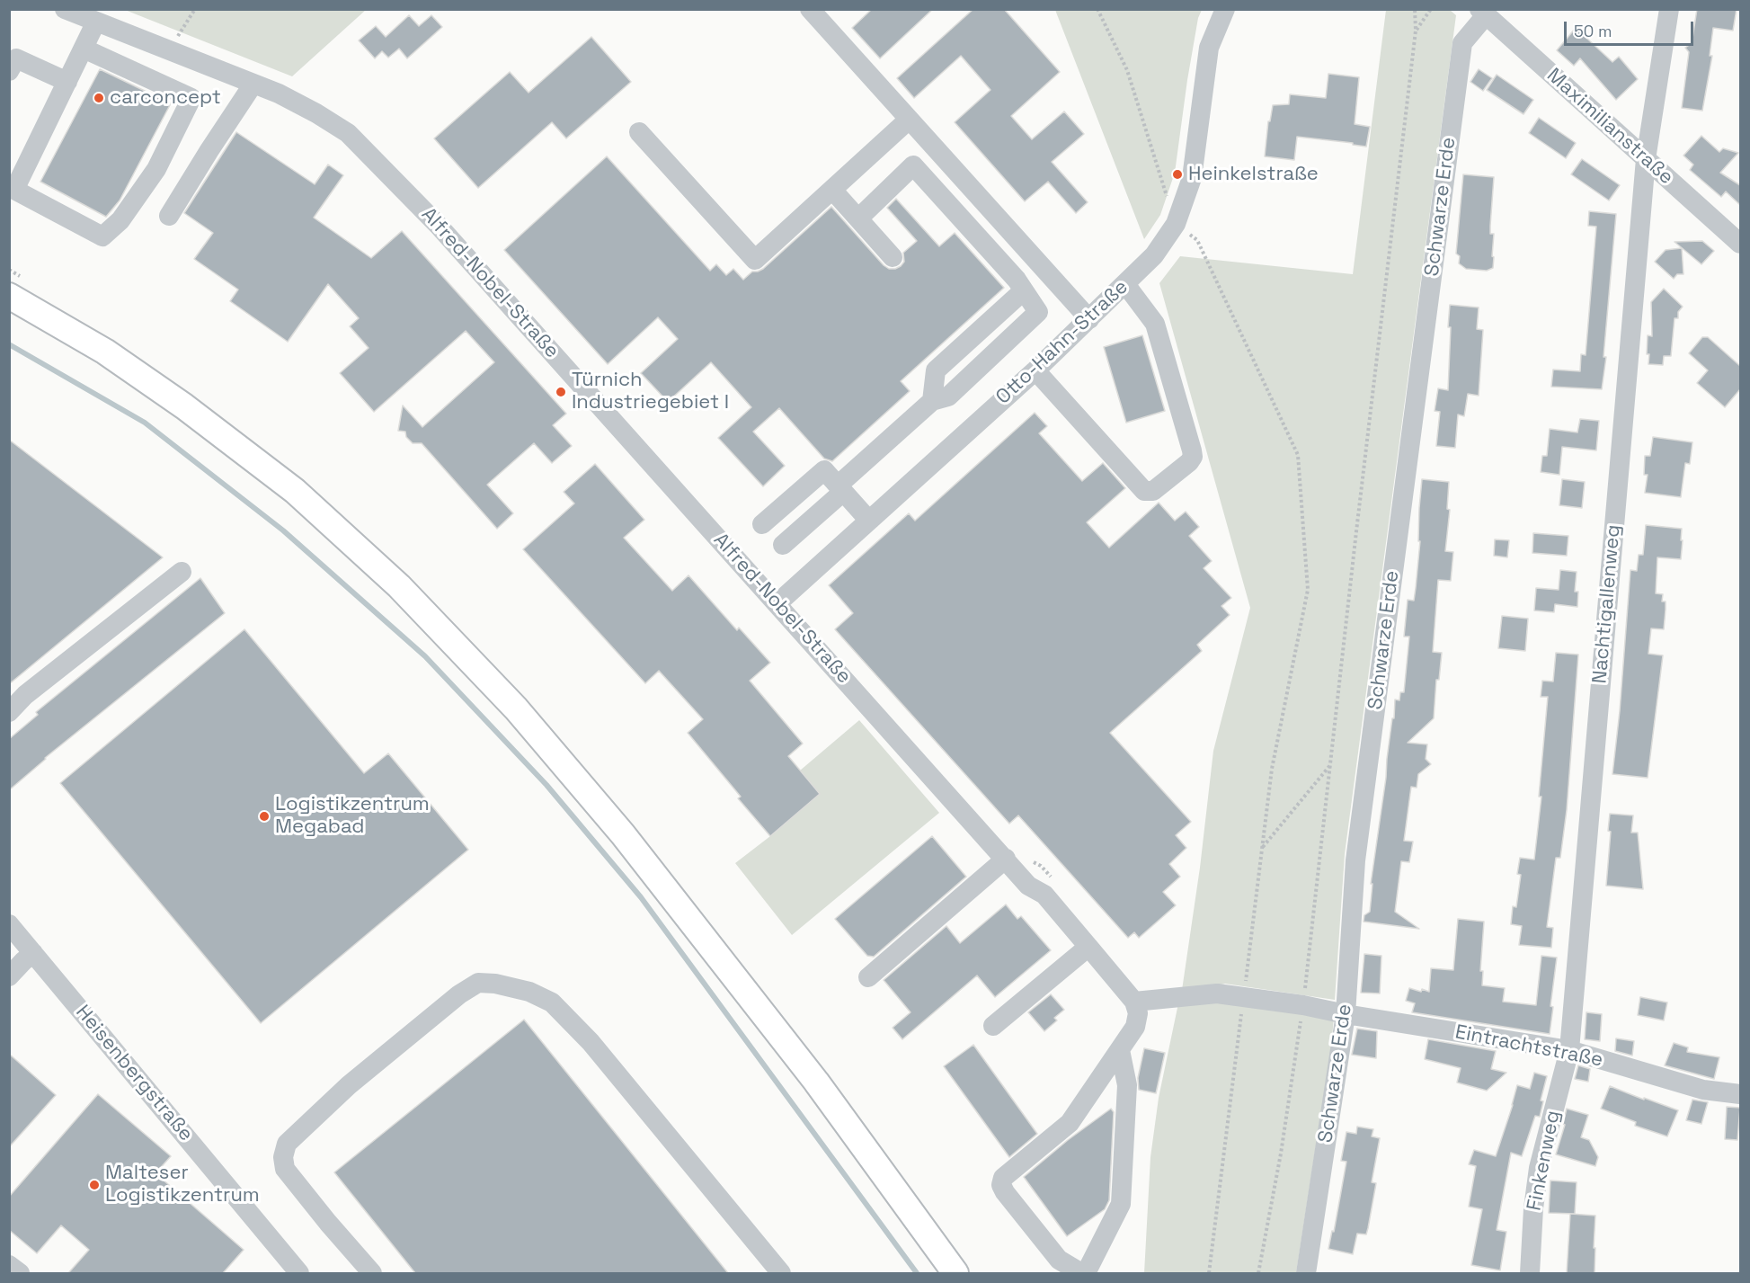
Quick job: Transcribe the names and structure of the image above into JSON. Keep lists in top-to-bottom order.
{
  "streets": {
    "street": [
      "Maximilianstraße",
      "Schwarze Erde",
      "Alfred-Nobel-Straße",
      "Otto-Hahn-Straße",
      "Nachtigallenweg",
      "Eintrachtstraße",
      "Heisenbergstraße",
      "Finkenweg"
    ]
  },
  "crossings": [
    ["Maximilianstraße", "Schwarze Erde"],
    ["Maximilianstraße", "Nachtigallenweg"],
    ["Schwarze Erde", "Eintrachtstraße"],
    ["Alfred-Nobel-Straße", "Otto-Hahn-Straße"],
    ["Alfred-Nobel-Straße", "Eintrachtstraße"],
    ["Nachtigallenweg", "Eintrachtstraße"],
    ["Nachtigallenweg", "Finkenweg"],
    ["Eintrachtstraße", "Finkenweg"]
  ],
  "places": [
    "carconcept",
    "Heinkelstraße",
    "Türnich Industriegebiet I",
    "Logistikzentrum Megabad",
    "Malteser Logistikzentrum"
  ],
  "scale_bar": "50 m"
}
